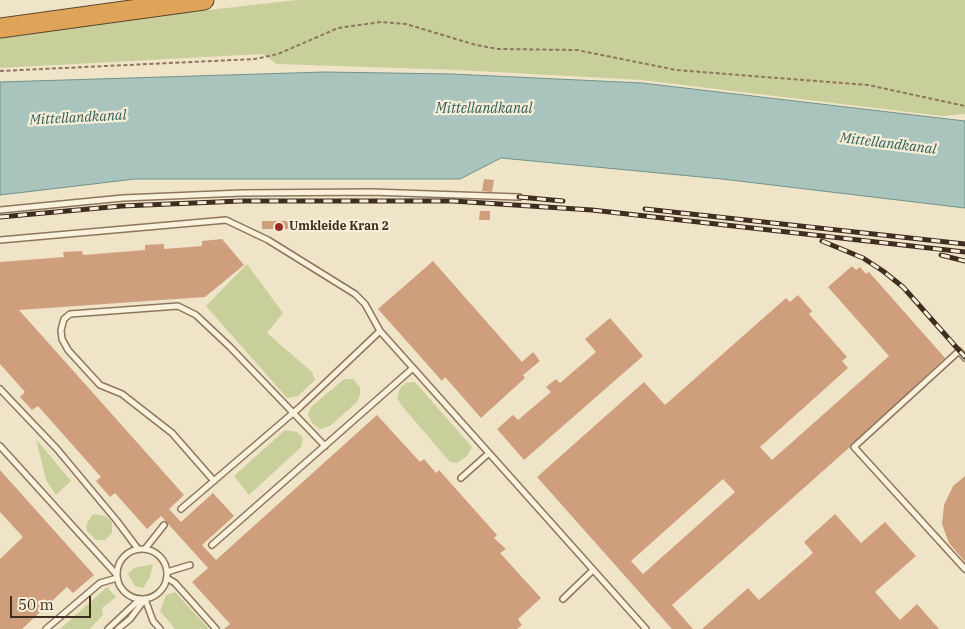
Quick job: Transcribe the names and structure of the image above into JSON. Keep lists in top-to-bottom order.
{
  "water": ["Mittellandkanal"],
  "places": ["Umkleide Kran 2"],
  "scale_bar": "50 m"
}
